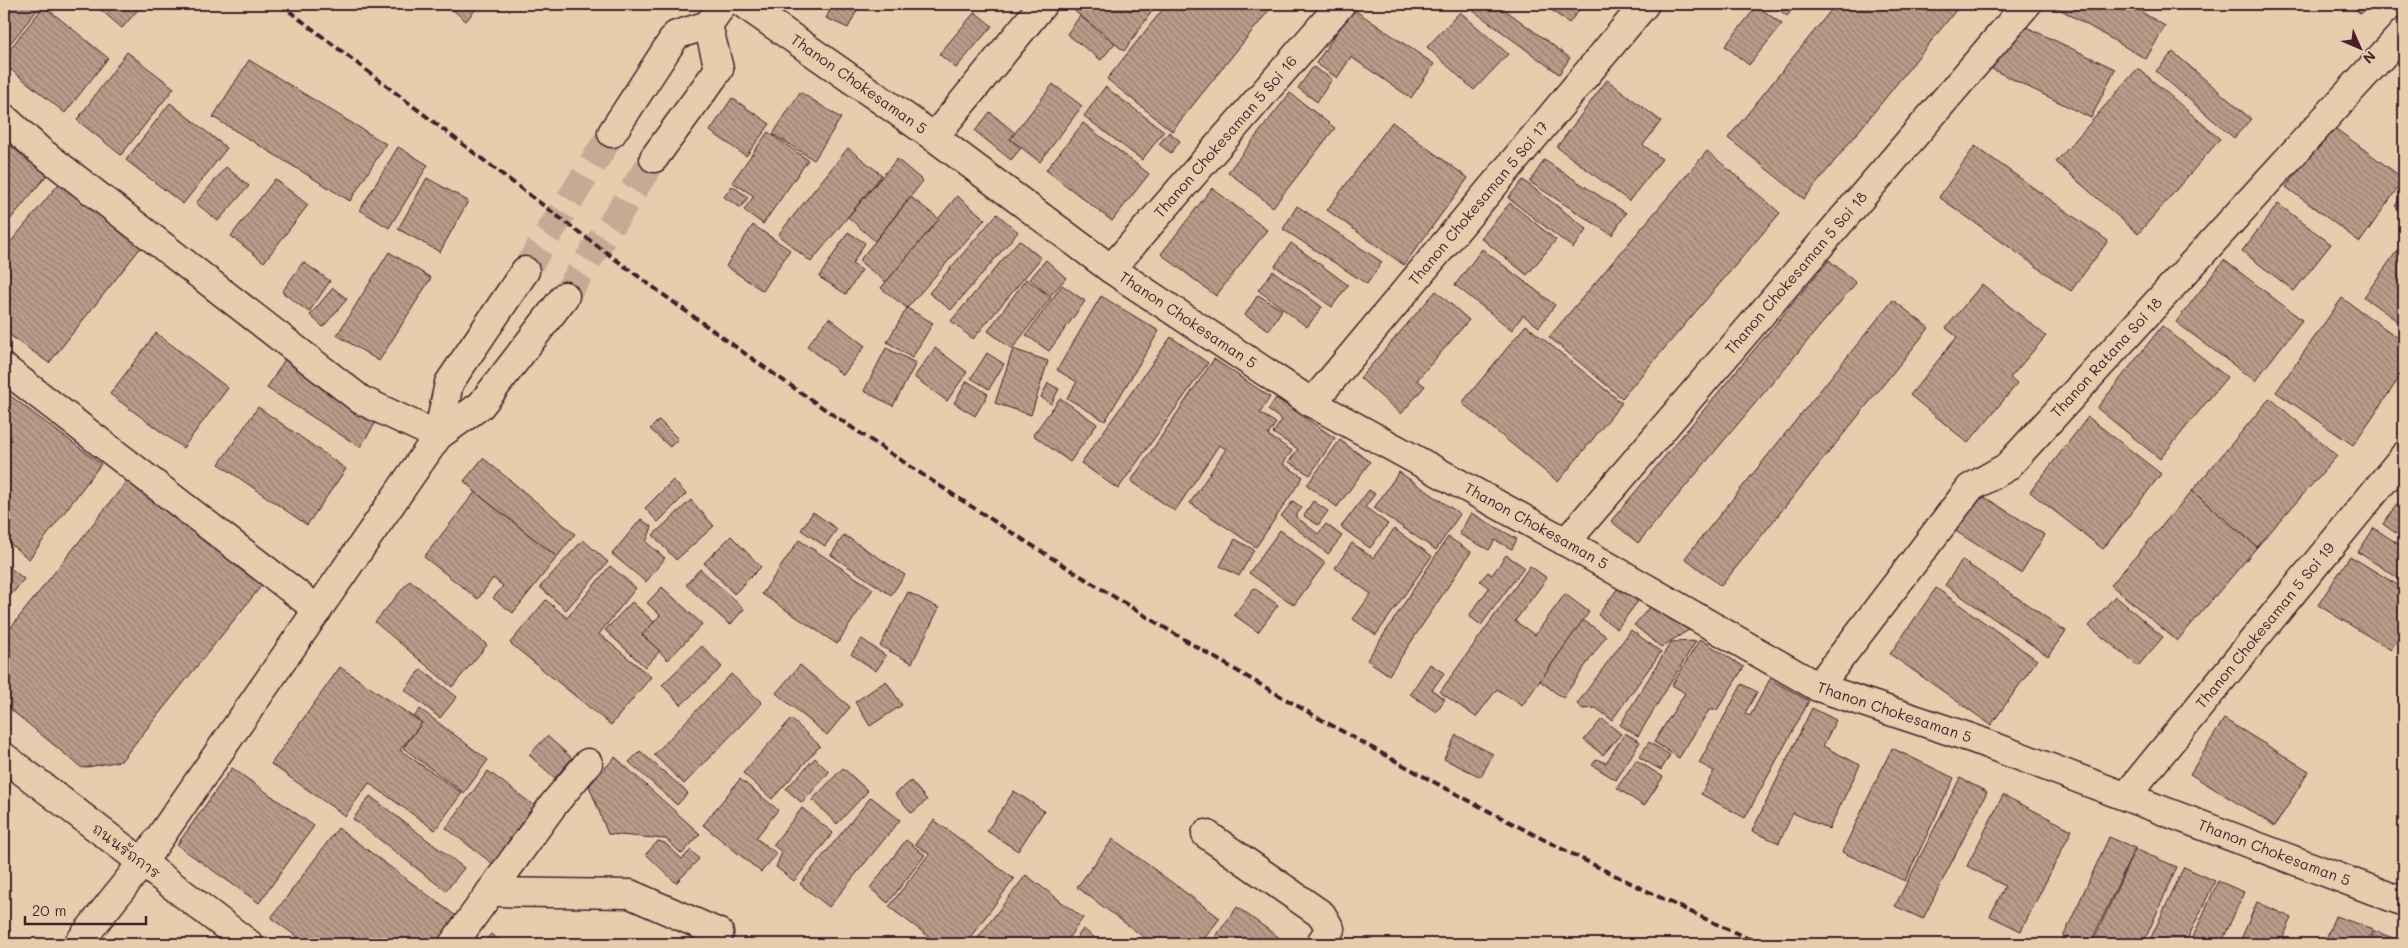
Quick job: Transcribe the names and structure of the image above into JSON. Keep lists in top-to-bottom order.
{
  "streets": {
    "street": [
      "Thanon Chokesaman 5",
      "Thanon Chokesaman 5 Soi 16",
      "Thanon Chokesaman 5 Soi 17",
      "Thanon Chokesaman 5 Soi 18",
      "Thanon Ratana Soi 18",
      "Thanon Chokesaman 5 Soi 19",
      "ถนนรัถการ"
    ]
  },
  "crossings": [
    ["Thanon Chokesaman 5", "Thanon Chokesaman 5 Soi 16"],
    ["Thanon Chokesaman 5", "Thanon Chokesaman 5 Soi 17"],
    ["Thanon Chokesaman 5", "Thanon Chokesaman 5 Soi 18"],
    ["Thanon Chokesaman 5", "Thanon Ratana Soi 18"],
    ["Thanon Chokesaman 5", "Thanon Chokesaman 5 Soi 19"]
  ],
  "scale_bar": "20 m",
  "north": "bottom right"
}
